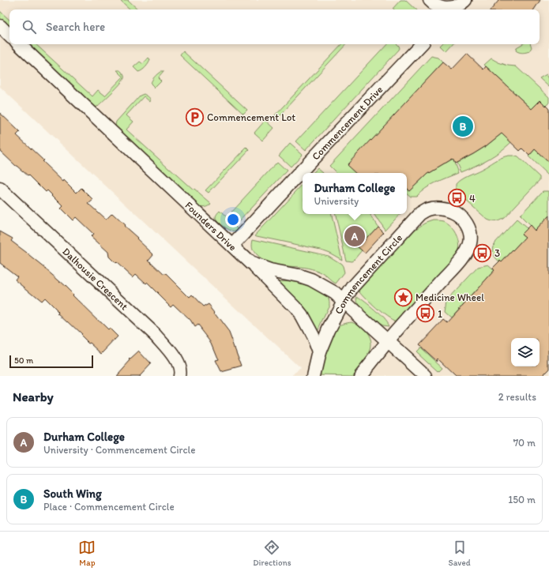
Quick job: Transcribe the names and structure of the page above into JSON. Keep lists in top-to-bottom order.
{
  "streets": {
    "street": [
      "Commencement Drive",
      "Founders Drive",
      "Commencement Circle",
      "Dalhousie Crescent"
    ]
  },
  "crossings": [
    ["Commencement Drive", "Founders Drive"],
    ["Founders Drive", "Commencement Circle"]
  ],
  "places": {
    "parking": ["Commencement Lot"],
    "bus stop": ["4", "3", "1"],
    "place": ["Medicine Wheel"]
  },
  "scale_bar": "50 m",
  "page": {
    "search": "Search here",
    "pins": ["B", "A"],
    "popup": ["Durham College", "University"],
    "scale": "50 m",
    "heading": ["Nearby", "2 results"],
    "list": [
      {
        "mark": "A",
        "name": "Durham College",
        "note": "University · Commencement Circle",
        "value": "70 m"
      },
      {
        "mark": "B",
        "name": "South Wing",
        "note": "Place · Commencement Circle",
        "value": "150 m"
      }
    ],
    "nav": ["Map", "Directions", "Saved"]
  }
}
